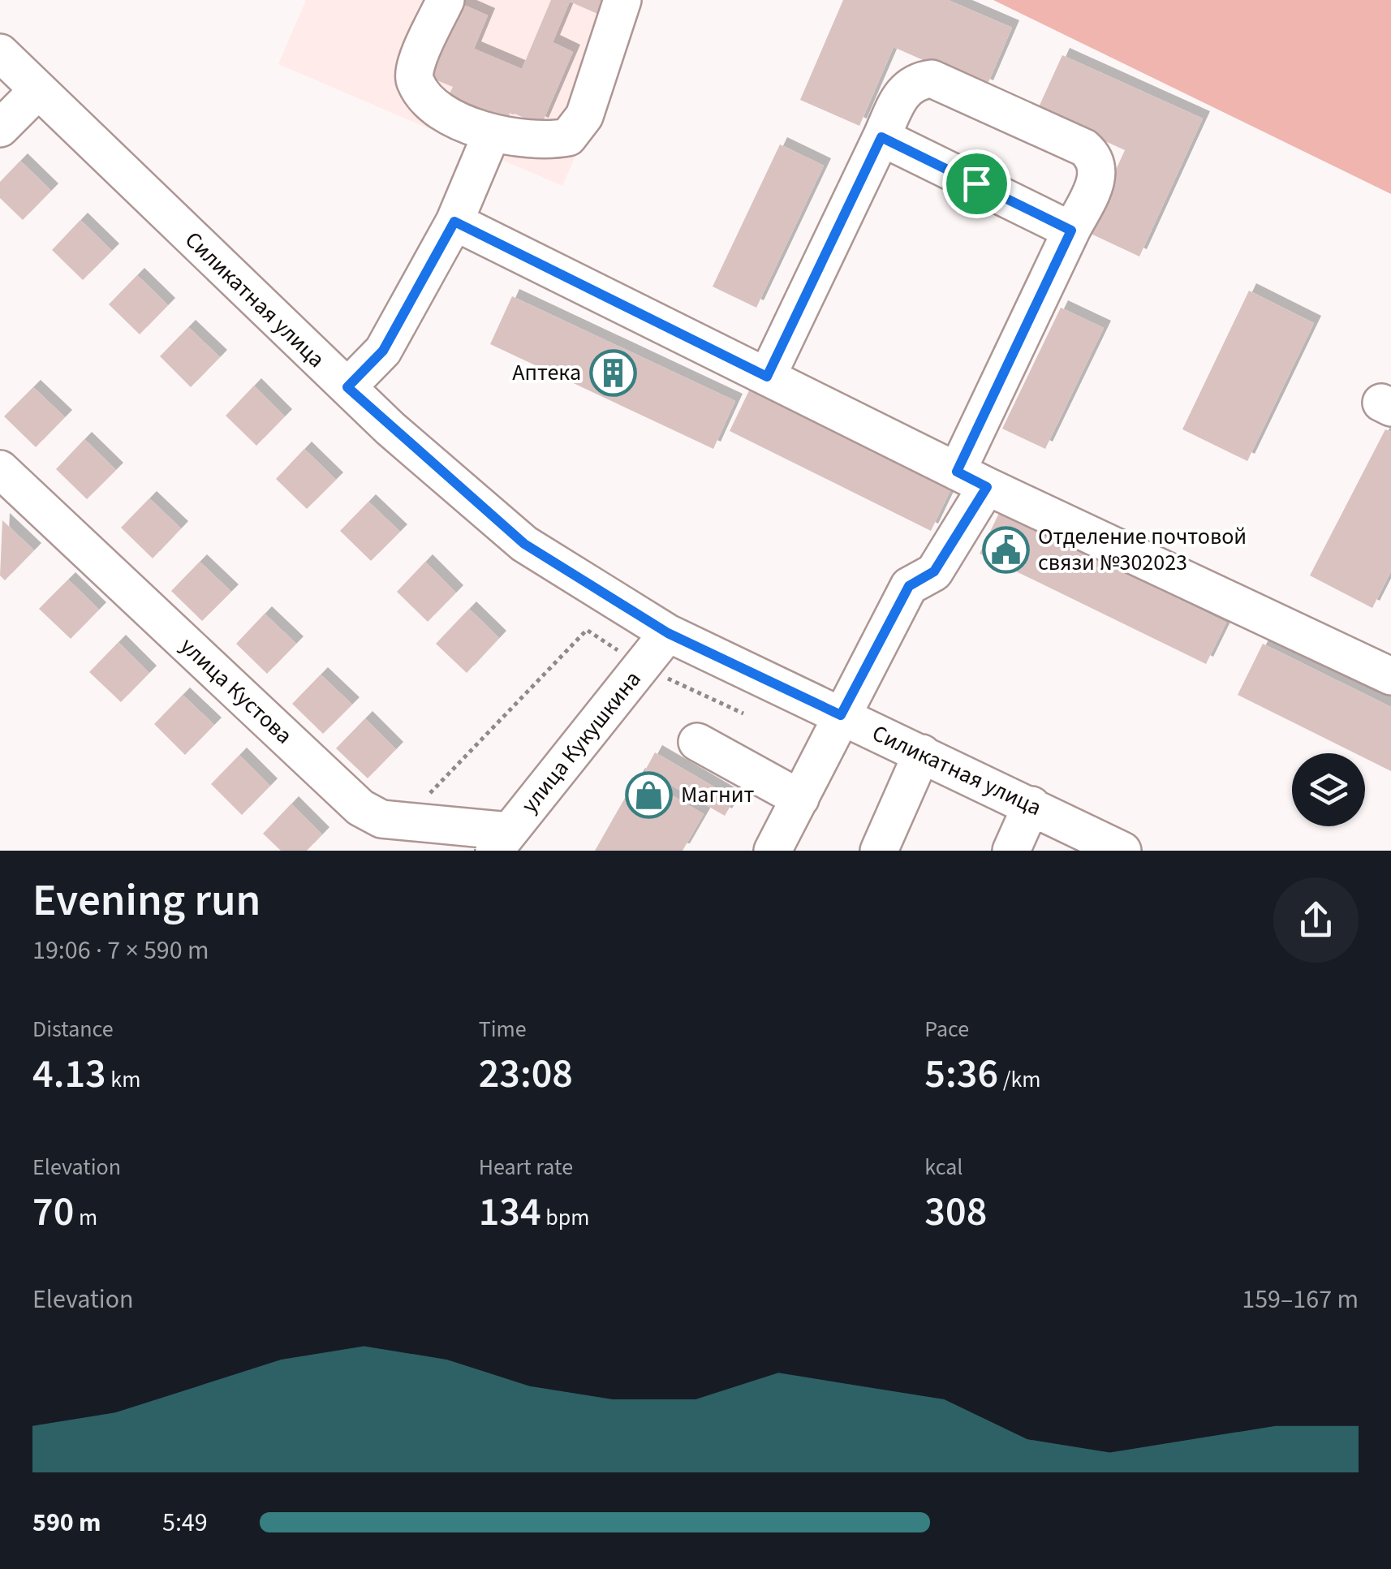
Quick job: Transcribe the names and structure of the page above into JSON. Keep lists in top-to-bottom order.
{
  "streets": {
    "street": ["Силикатная улица", "улица Кустова", "улица Кукушкина"]
  },
  "crossings": [
    ["Силикатная улица", "улица Кукушкина"],
    ["улица Кустова", "улица Кукушкина"]
  ],
  "places": {
    "building": ["Аптека"],
    "public building": ["Отделение почтовой связи №302023"],
    "shop": ["Магнит"]
  },
  "page": {
    "heading": ["Evening run", "19:06 · 7 × 590 m"],
    "stats": [
      ["Distance", "4.13 km"],
      ["Time", "23:08"],
      ["Pace", "5:36 /km"],
      ["Elevation", "70 m"],
      ["Heart rate", "134 bpm"],
      ["kcal", "308"]
    ],
    "chart": ["Elevation", "159–167 m"],
    "list": [
      {
        "name": "590 m",
        "note": "5:49"
      }
    ]
  }
}
